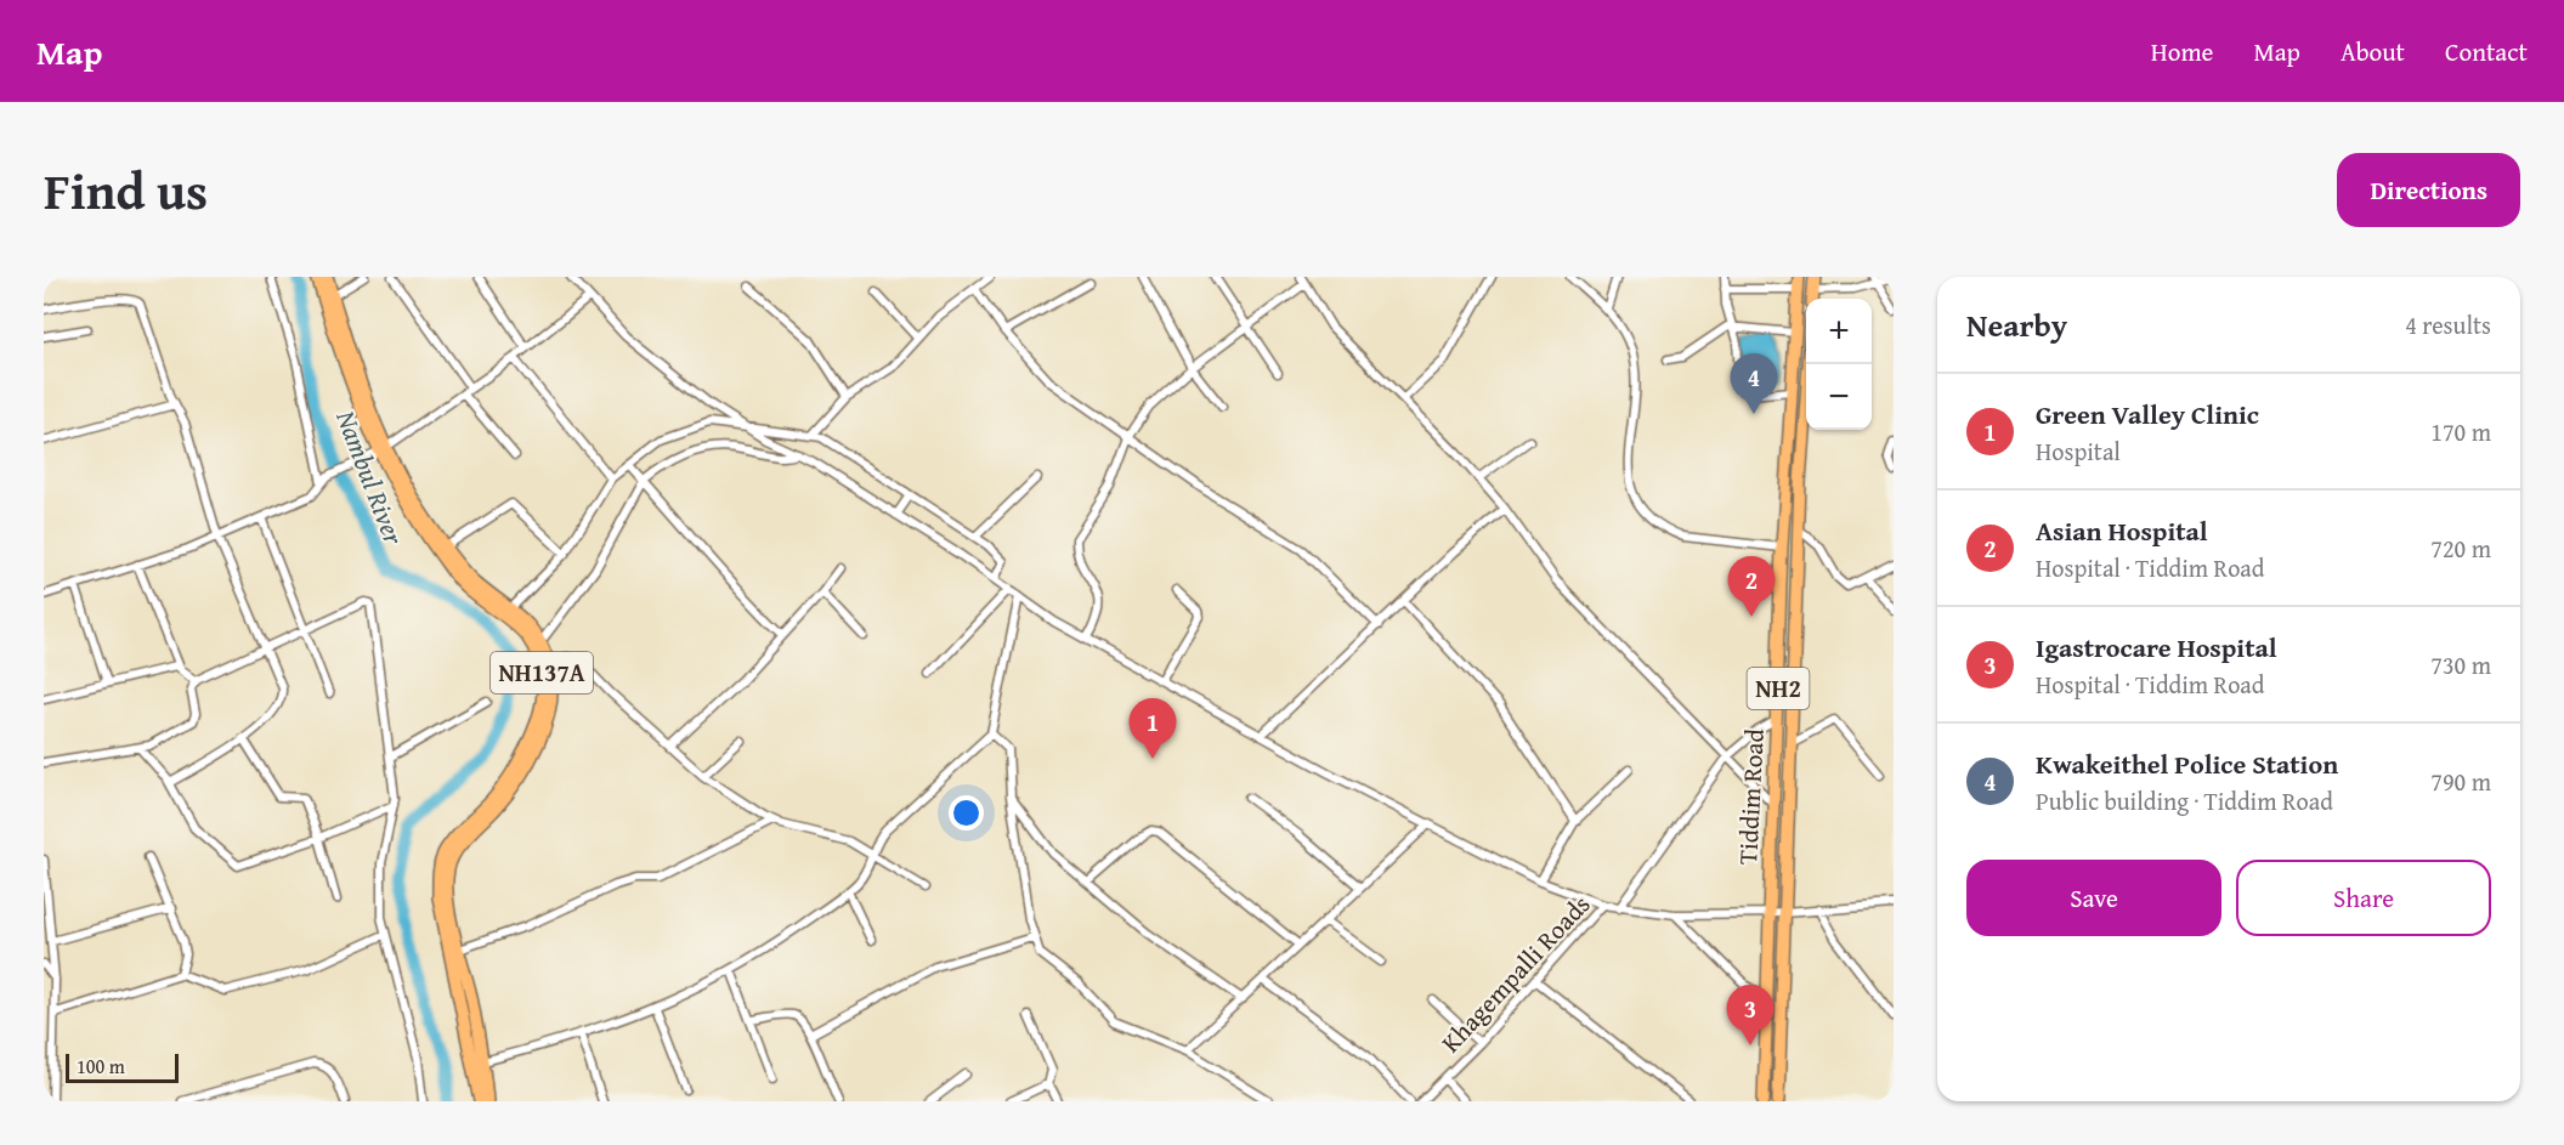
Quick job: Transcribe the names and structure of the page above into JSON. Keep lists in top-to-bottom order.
{
  "streets": {
    "highway": ["NH137A", "NH2", "Tiddim Road"],
    "street": ["Khagempalli Roads"]
  },
  "crossings": [
    ["Tiddim Road", "Khagempalli Roads"]
  ],
  "water": ["Nambul River"],
  "scale_bar": "100 m",
  "page": {
    "header": "Map",
    "nav": [
      "Home",
      "Map",
      "About",
      "Contact"
    ],
    "title": "Find us",
    "buttons": [
      "Directions",
      ["Save", "Share"]
    ],
    "heading": ["Nearby", "4 results"],
    "map_buttons": ["+", "−"],
    "pins": [
      "4",
      "2",
      "1",
      "3"
    ],
    "list": [
      {
        "mark": "1",
        "name": "Green Valley Clinic",
        "note": "Hospital",
        "value": "170 m"
      },
      {
        "mark": "2",
        "name": "Asian Hospital",
        "note": "Hospital · Tiddim Road",
        "value": "720 m"
      },
      {
        "mark": "3",
        "name": "Igastrocare Hospital",
        "note": "Hospital · Tiddim Road",
        "value": "730 m"
      },
      {
        "mark": "4",
        "name": "Kwakeithel Police Station",
        "note": "Public building · Tiddim Road",
        "value": "790 m"
      }
    ],
    "scale": "100 m"
  }
}
